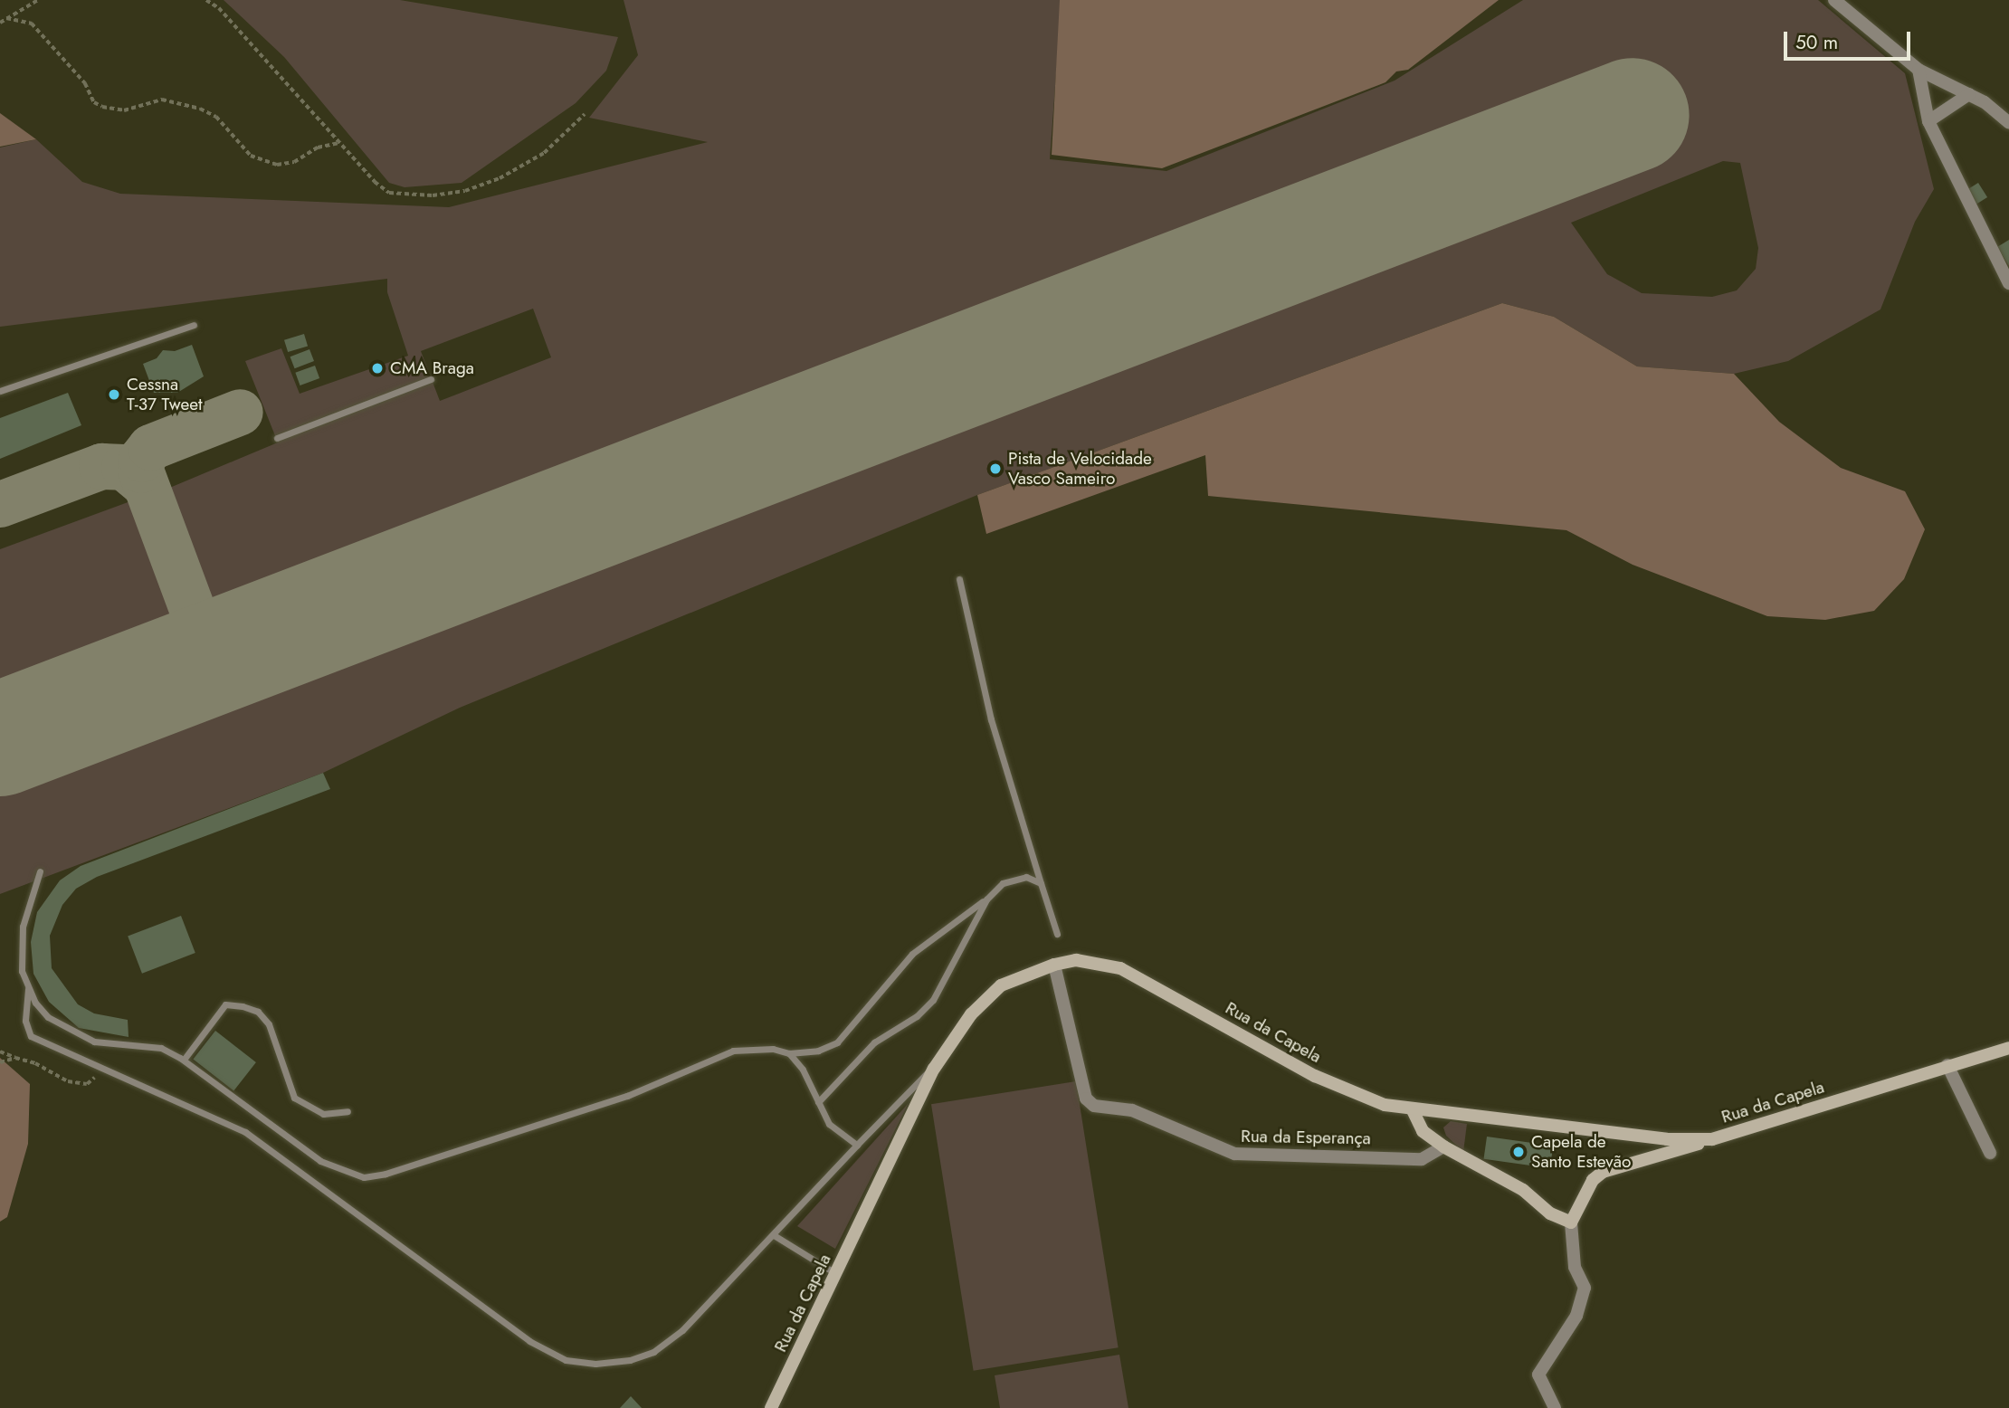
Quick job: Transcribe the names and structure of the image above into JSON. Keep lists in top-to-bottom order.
{
  "streets": {
    "street": ["Rua da Capela", "Rua da Esperança"]
  },
  "crossings": [
    ["Rua da Capela", "Rua da Esperança"]
  ],
  "places": [
    "CMA Braga",
    "Cessna T-37 Tweet",
    "Pista de Velocidade Vasco Sameiro",
    "Capela de Santo Estevão"
  ],
  "scale_bar": "50 m"
}
